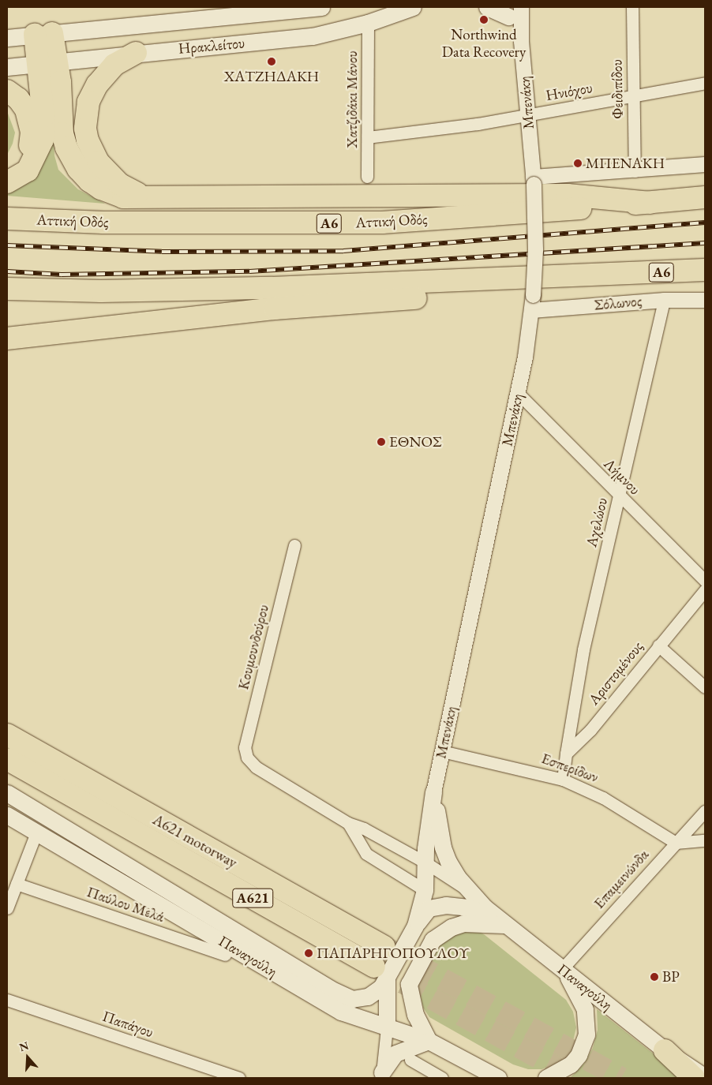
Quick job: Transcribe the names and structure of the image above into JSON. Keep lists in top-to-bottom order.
{
  "streets": {
    "highway": [
      "Αττική Οδός",
      "Α6",
      "A621 motorway",
      "Α621"
    ],
    "main road": ["Ηρακλείτου", "Παναγούλη"],
    "street": [
      "Φειδιπίδου",
      "Ηνιόχου",
      "Χατζιδάκι Μάνου",
      "Μπενάκη",
      "Σόλωνος",
      "Λήμνου",
      "Αχελώου",
      "Κουμουνδούρου",
      "Αριστομένους",
      "Εσπερίδων",
      "Επαμεινώνδα",
      "Παύλου Μελά",
      "Παπάγου"
    ]
  },
  "crossings": [
    ["Ηρακλείτου", "Χατζιδάκι Μάνου"],
    ["Φειδιπίδου", "Ηνιόχου"],
    ["Ηνιόχου", "Χατζιδάκι Μάνου"],
    ["Ηνιόχου", "Μπενάκη"],
    ["Μπενάκη", "Σόλωνος"],
    ["Μπενάκη", "Λήμνου"],
    ["Μπενάκη", "Εσπερίδων"],
    ["Μπενάκη", "Παναγούλη"],
    ["Σόλωνος", "Αχελώου"],
    ["Λήμνου", "Αχελώου"],
    ["Αχελώου", "Αριστομένους"],
    ["Κουμουνδούρου", "Παναγούλη"],
    ["Εσπερίδων", "Επαμεινώνδα"],
    ["A621 motorway", "Παναγούλη"],
    ["Επαμεινώνδα", "Παναγούλη"]
  ],
  "places": [
    "Northwind Data Recovery",
    "ΧΑΤΖΗΔΑΚΗ",
    "ΜΠΕΝΑΚΗ",
    "ΕΘΝΟΣ",
    "ΠΑΠΑΡΗΓΟΠΟΥΛΟΥ",
    "BP"
  ],
  "north": "top"
}
